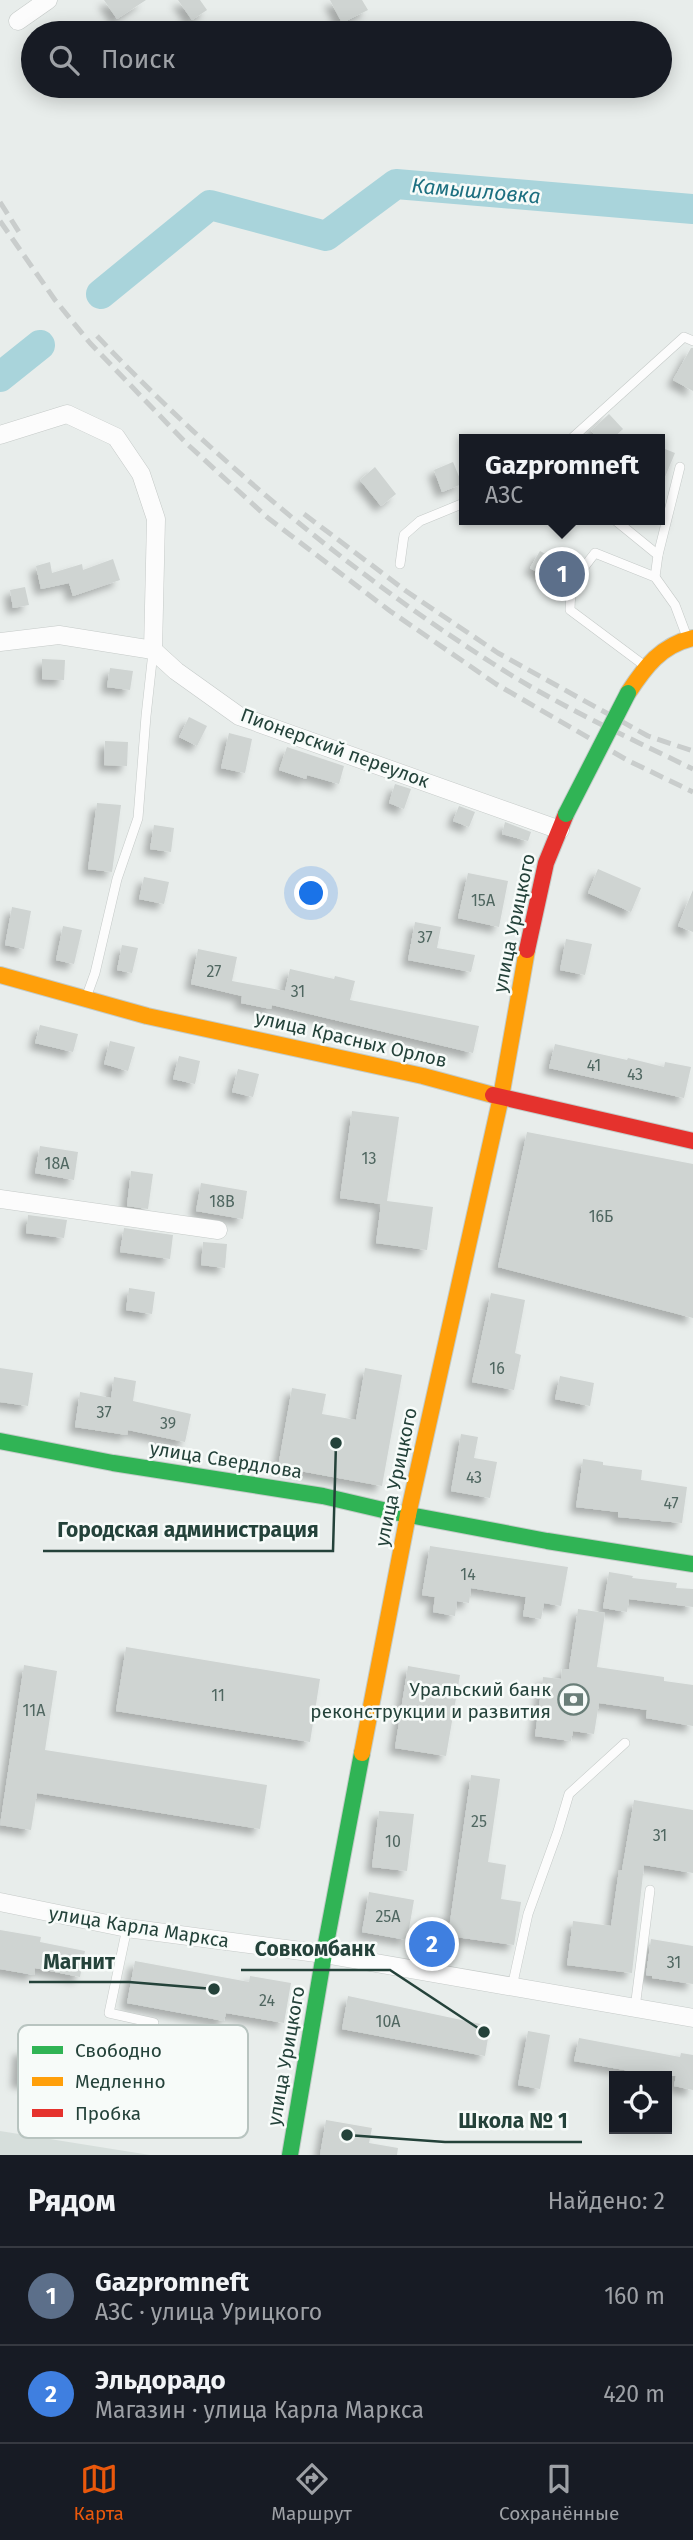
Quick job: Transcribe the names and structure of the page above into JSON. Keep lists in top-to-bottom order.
{
  "streets": {
    "main road": ["улица Урицкого", "улица Красных Орлов", "улица Свердлова"],
    "street": ["Пионерский переулок", "улица Карла Маркса"]
  },
  "crossings": [
    ["Пионерский переулок", "улица Урицкого"],
    ["улица Урицкого", "улица Красных Орлов"],
    ["улица Урицкого", "улица Свердлова"],
    ["улица Урицкого", "улица Карла Маркса"]
  ],
  "water": ["Камышловка"],
  "places": {
    "other": [
      "Городская администрация",
      "Магнит",
      "Совкомбанк",
      "Школа № 1"
    ],
    "bank": ["Уральский банк реконструкции и развития"]
  },
  "house_numbers": [
    "15А",
    "37",
    "27",
    "31",
    "41",
    "43",
    "13",
    "18А",
    "18В",
    "16Б",
    "16",
    "37",
    "39",
    "43",
    "47",
    "14",
    "11",
    "11А",
    "25",
    "31",
    "10",
    "25А",
    "31",
    "24",
    "10А"
  ],
  "legend": ["Свободно", "Медленно", "Пробка"],
  "page": {
    "search": "Поиск",
    "popup": ["Gazpromneft", "АЗС"],
    "pins": ["1", "2"],
    "heading": ["Рядом", "Найдено: 2"],
    "list": [
      {
        "mark": "1",
        "name": "Gazpromneft",
        "note": "АЗС · улица Урицкого",
        "value": "160 m"
      },
      {
        "mark": "2",
        "name": "Эльдорадо",
        "note": "Магазин · улица Карла Маркса",
        "value": "420 m"
      }
    ],
    "nav": ["Карта", "Маршрут", "Сохранённые"]
  }
}
